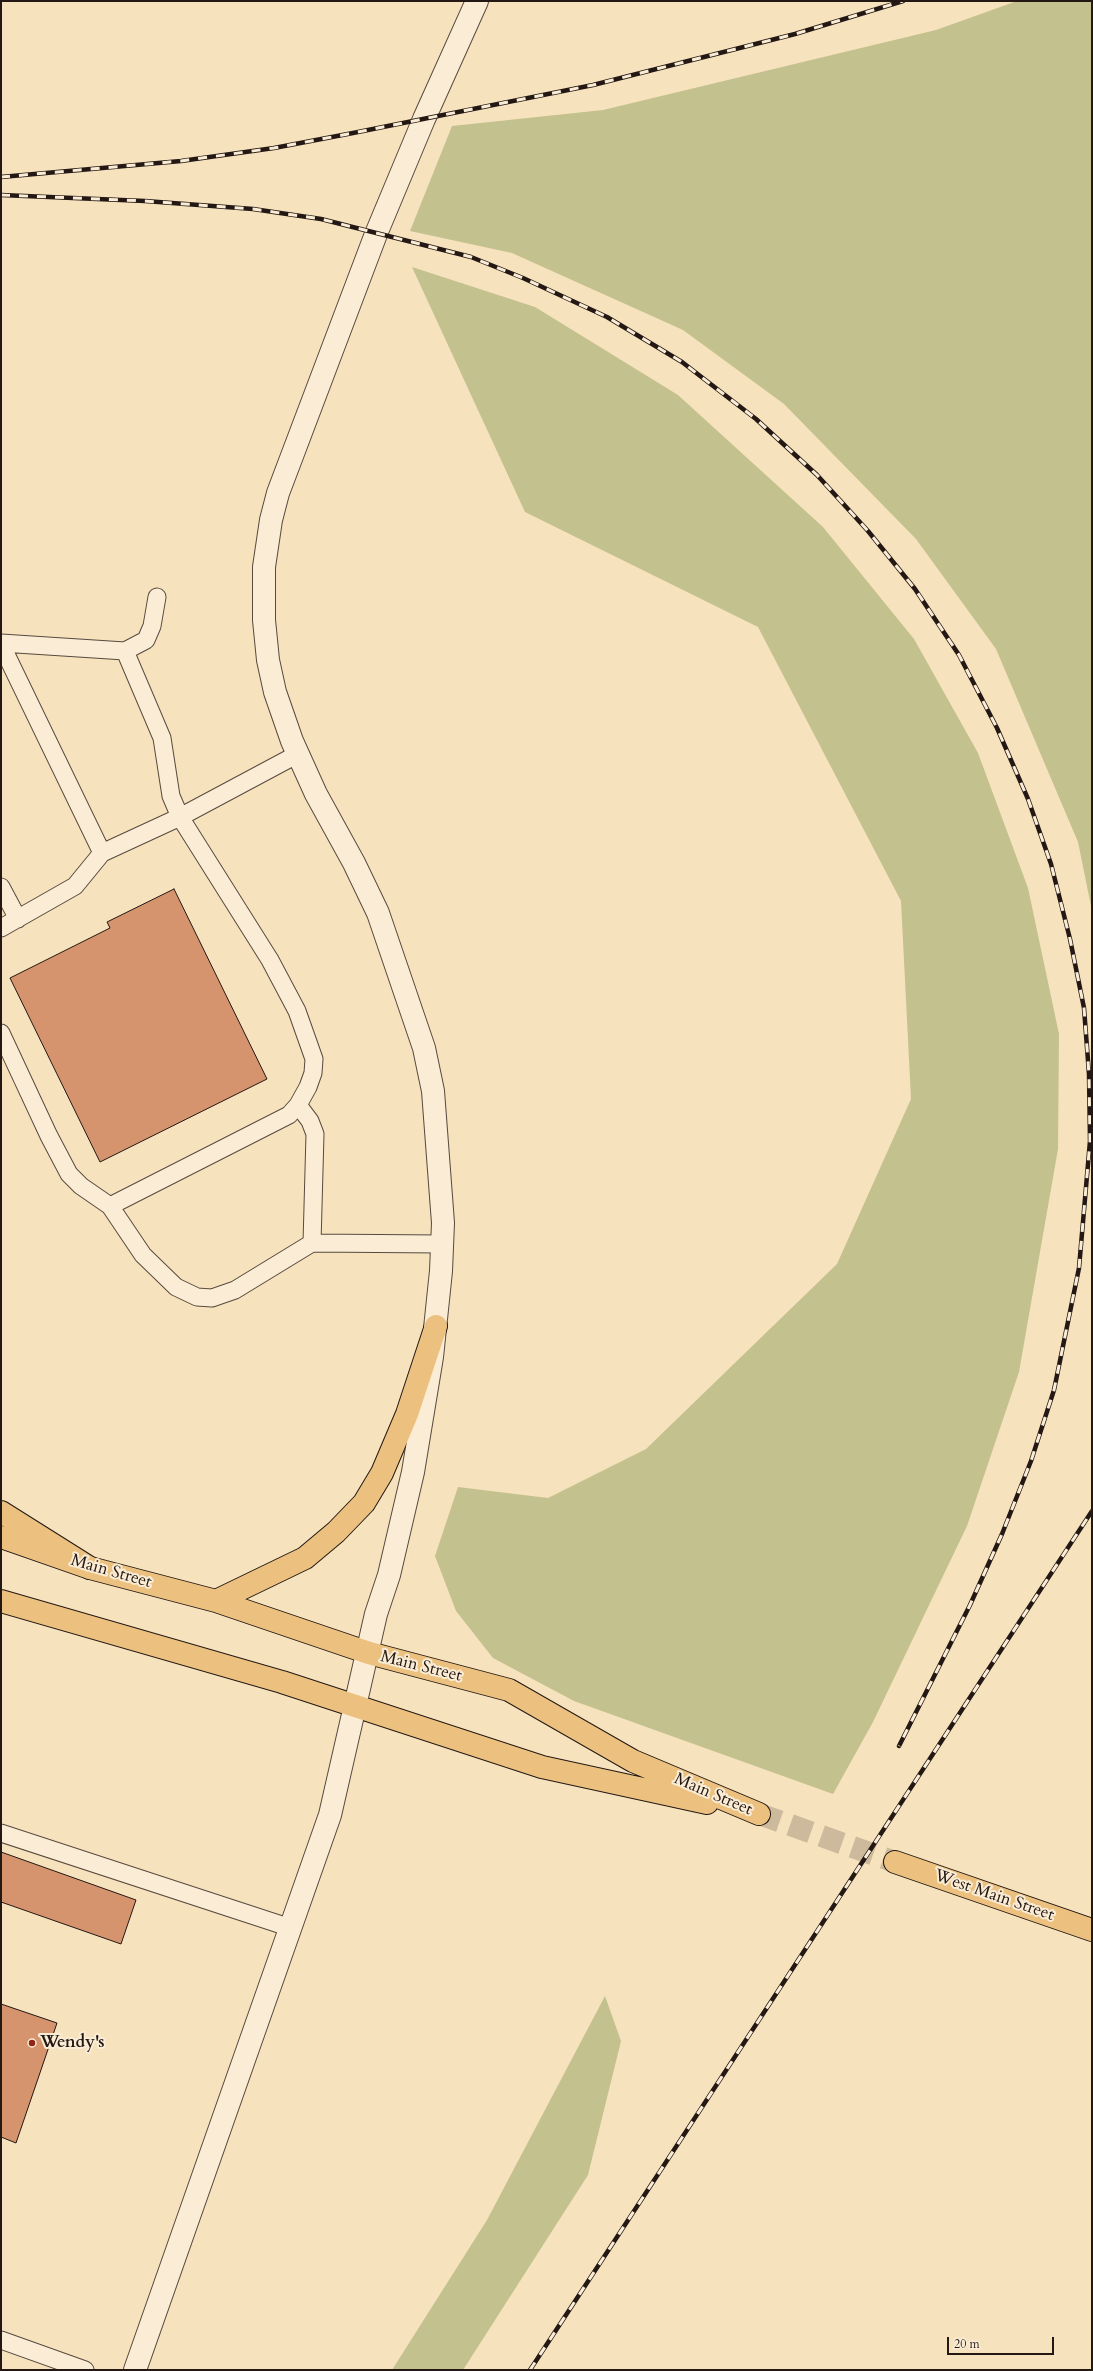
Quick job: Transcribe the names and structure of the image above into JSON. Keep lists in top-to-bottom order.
{
  "streets": {
    "main road": ["Main Street", "West Main Street"]
  },
  "places": ["Wendy's"],
  "scale_bar": "20 m"
}
